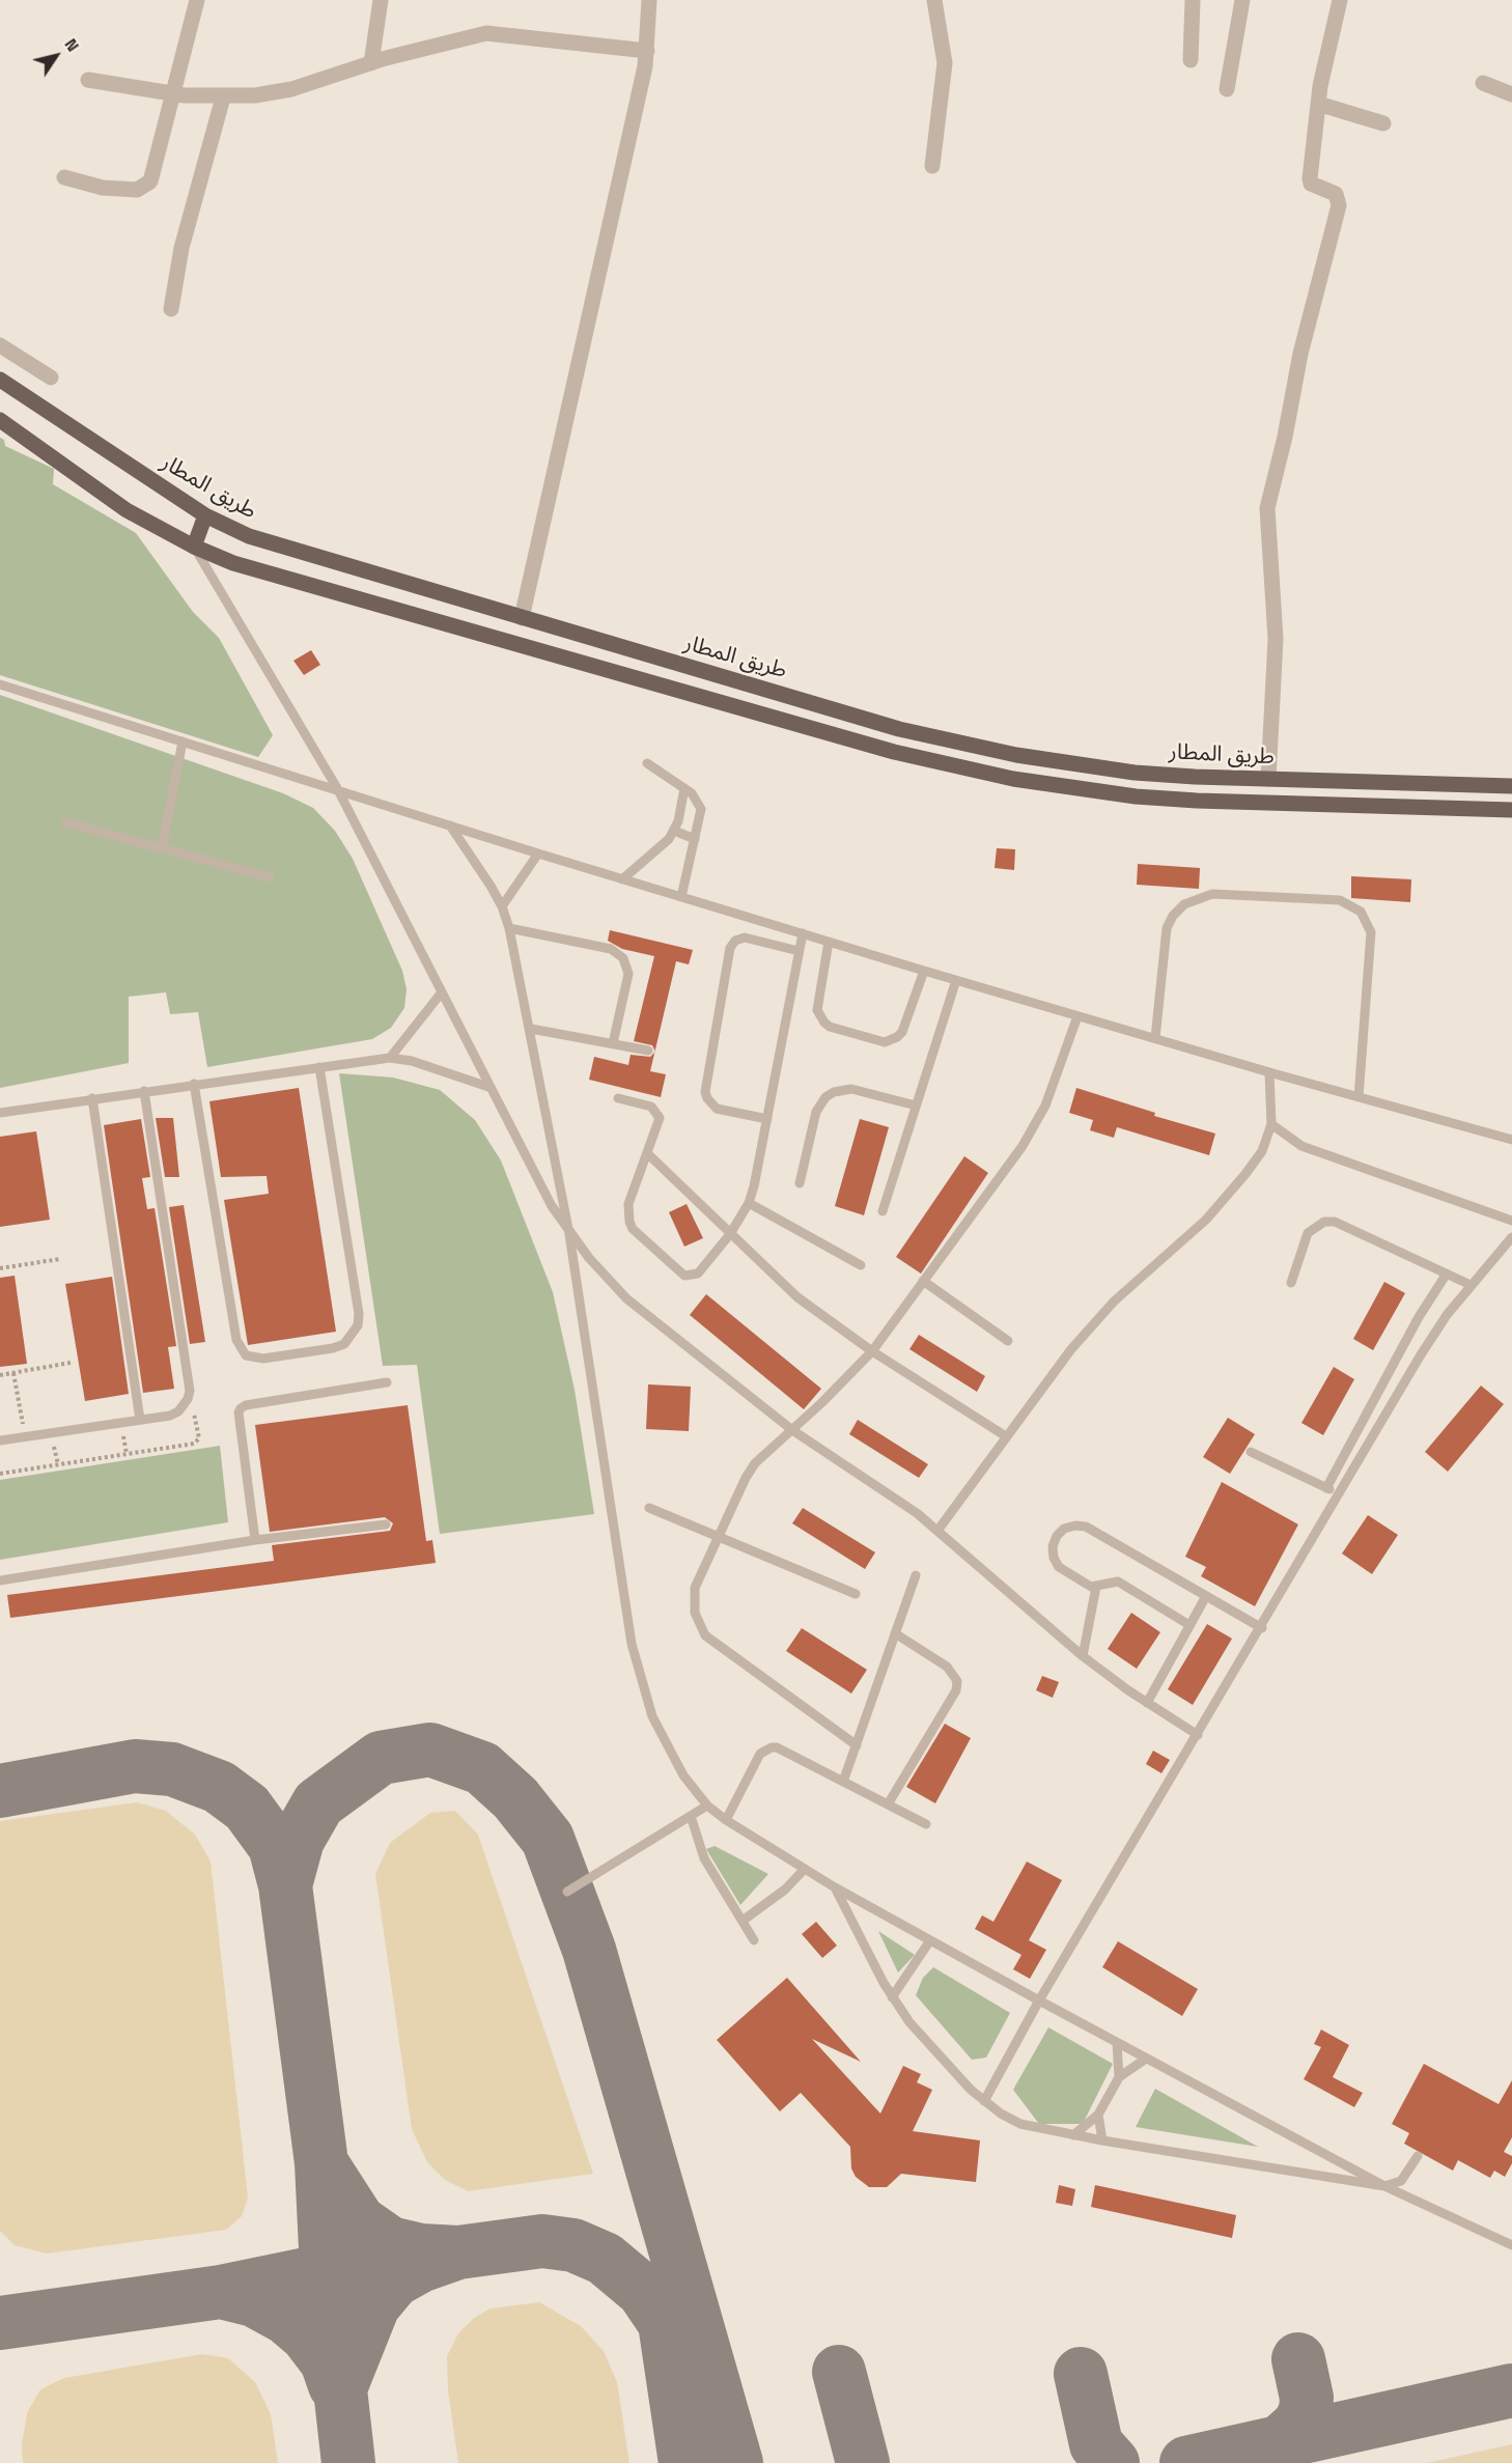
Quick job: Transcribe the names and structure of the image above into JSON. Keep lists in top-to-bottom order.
{
  "streets": {
    "main road": ["طريق المطار"]
  },
  "north": "top right"
}
